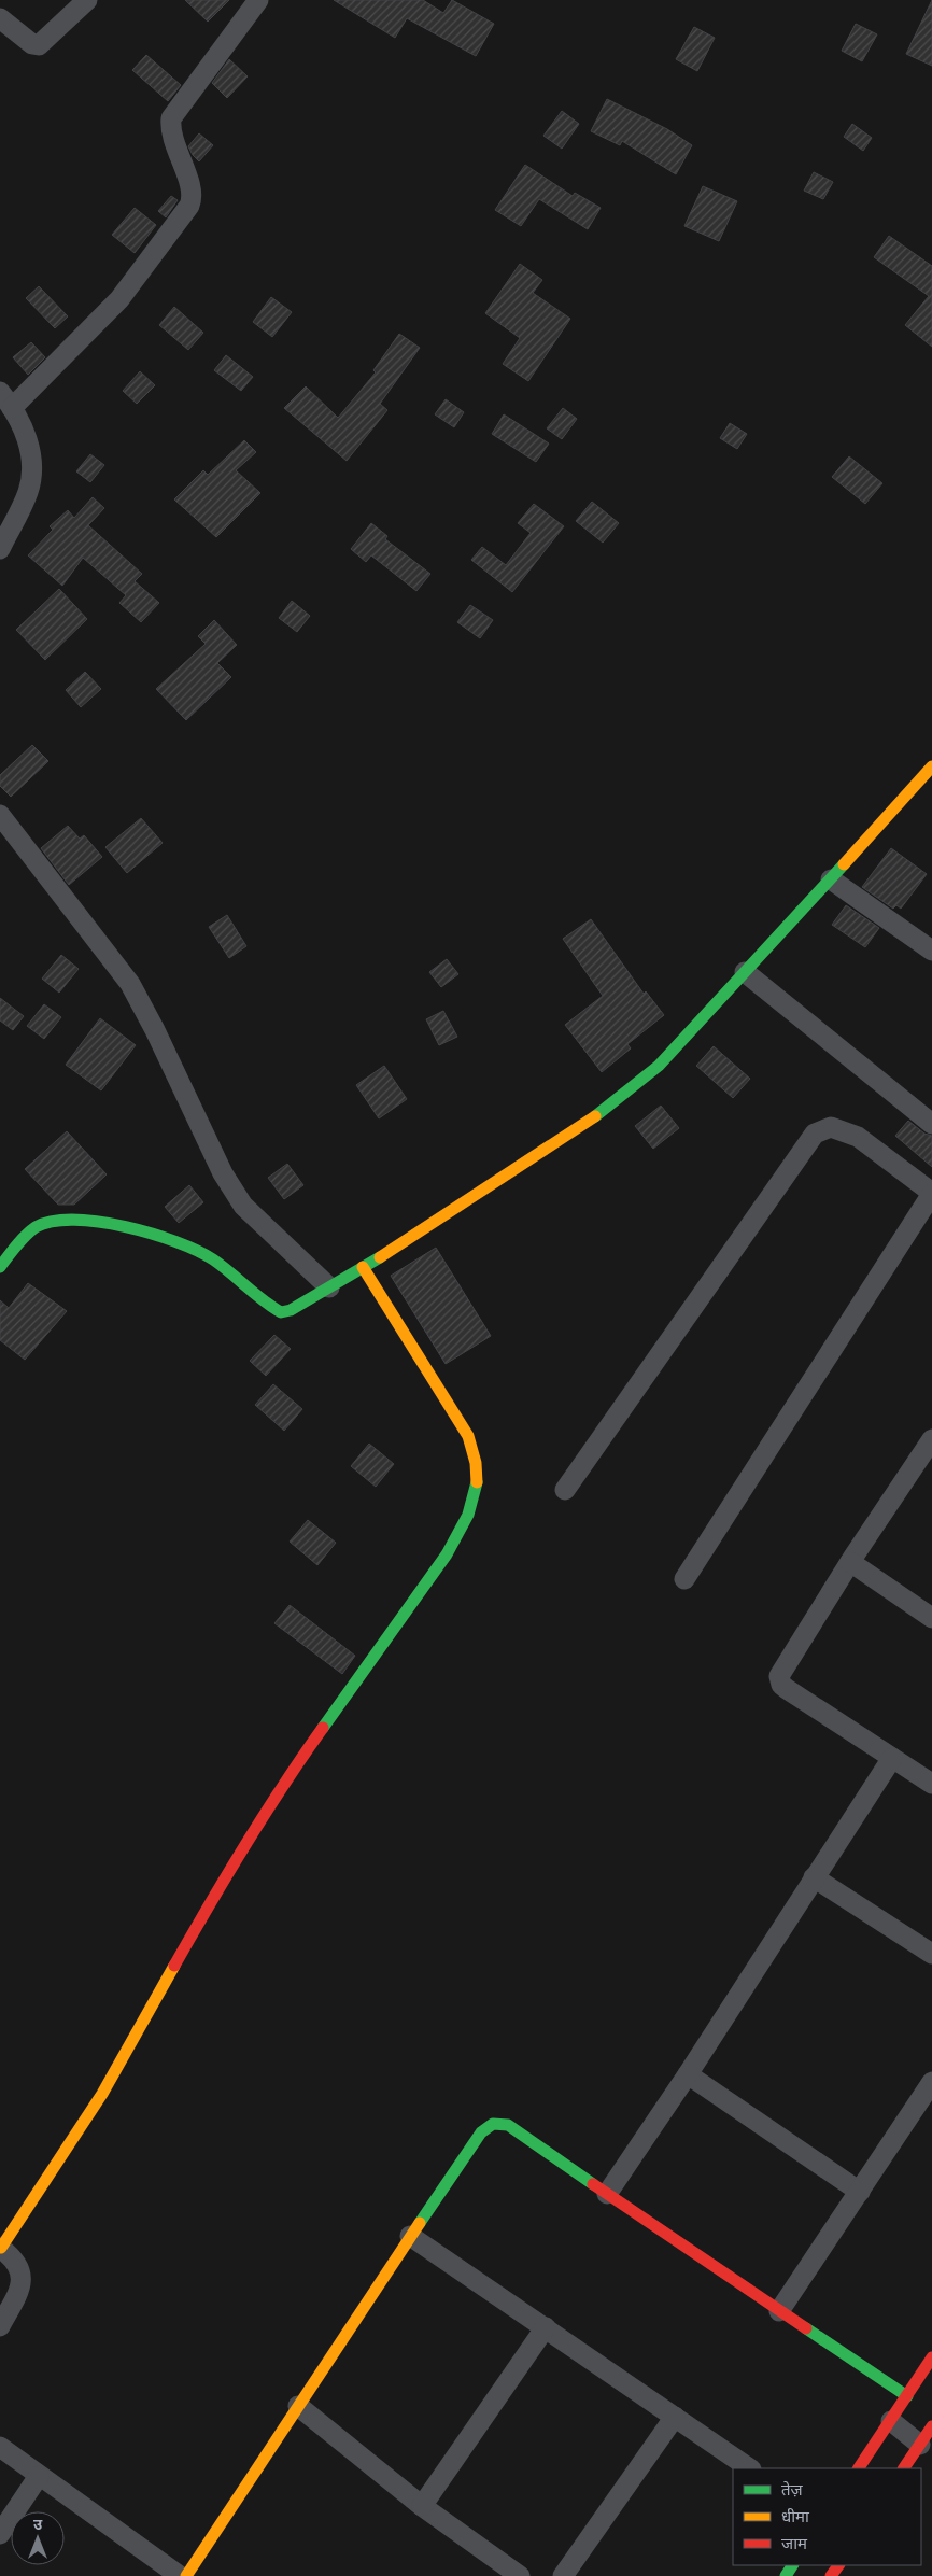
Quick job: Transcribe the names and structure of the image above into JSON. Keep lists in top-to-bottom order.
{
  "legend": ["तेज़", "धीमा", "जाम"],
  "north": "top"
}
